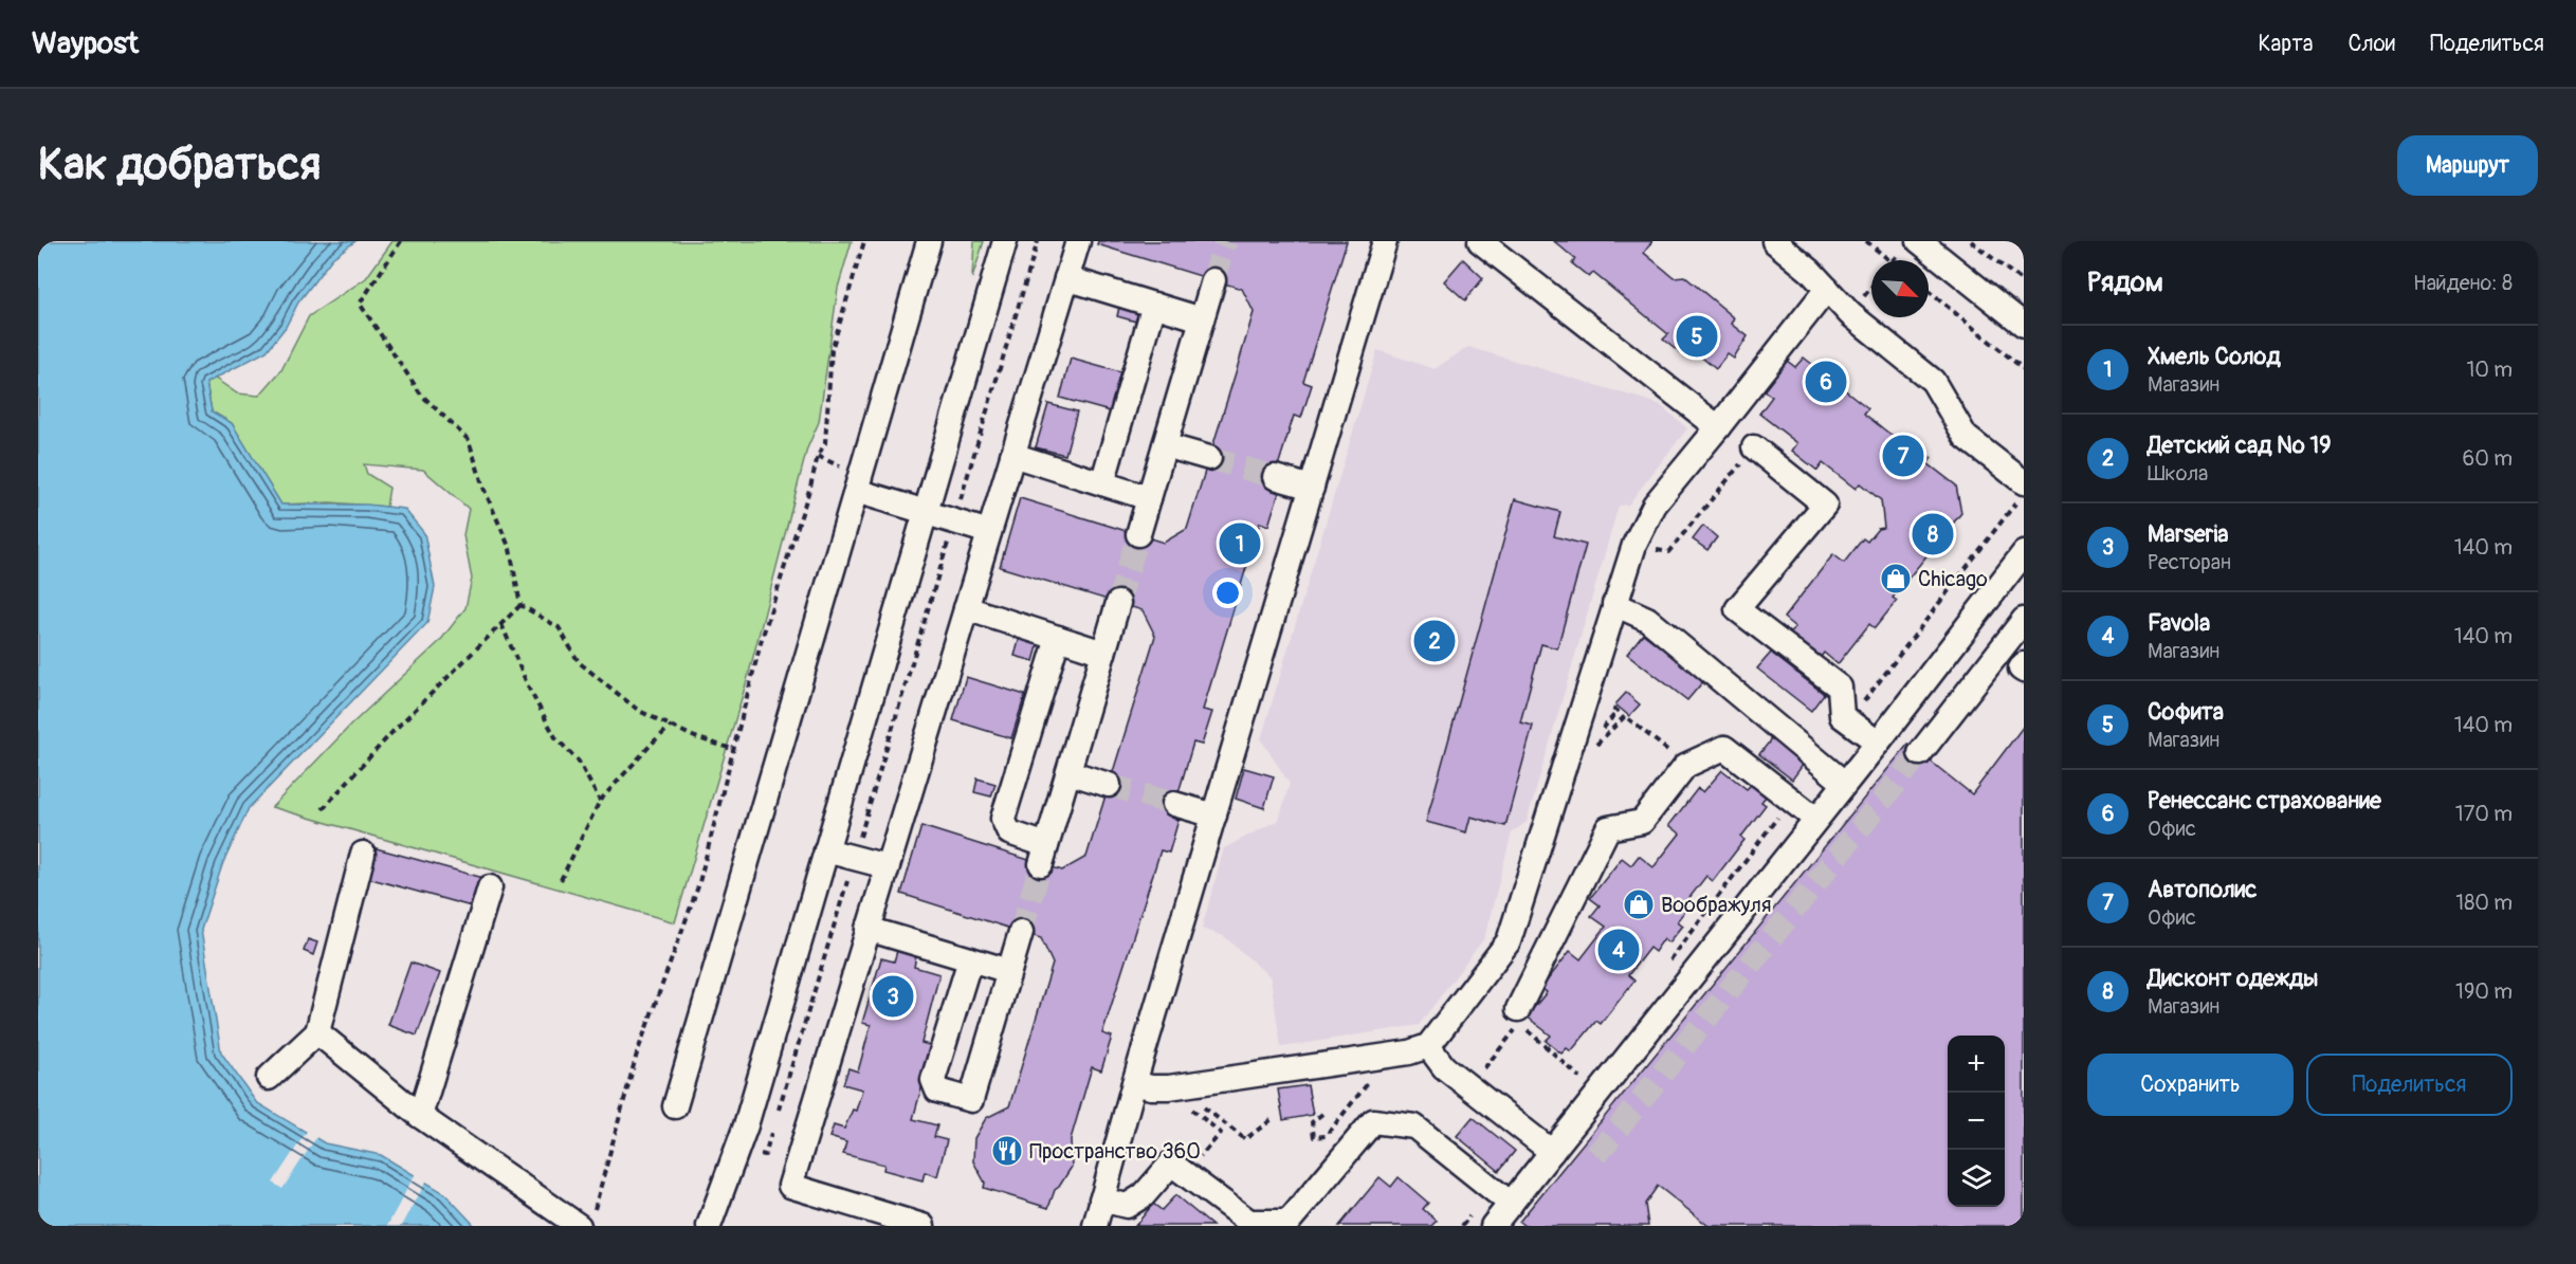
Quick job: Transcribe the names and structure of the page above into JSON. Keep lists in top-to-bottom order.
{
  "places": {
    "shop": ["Chicago", "Воображуля"],
    "restaurant": ["Пространство 360"]
  },
  "north": "bottom right",
  "page": {
    "header": "Waypost",
    "nav": ["Карта", "Слои", "Поделиться"],
    "buttons": [
      "Маршрут",
      ["Сохранить", "Поделиться"]
    ],
    "title": "Как добраться",
    "heading": ["Рядом", "Найдено: 8"],
    "pins": [
      "5",
      "6",
      "7",
      "8",
      "1",
      "2",
      "4",
      "3"
    ],
    "list": [
      {
        "mark": "1",
        "name": "Хмель Солод",
        "note": "Магазин",
        "value": "10 m"
      },
      {
        "mark": "2",
        "name": "Детский сад № 19",
        "note": "Школа",
        "value": "60 m"
      },
      {
        "mark": "3",
        "name": "Marseria",
        "note": "Ресторан",
        "value": "140 m"
      },
      {
        "mark": "4",
        "name": "Favola",
        "note": "Магазин",
        "value": "140 m"
      },
      {
        "mark": "5",
        "name": "Софита",
        "note": "Магазин",
        "value": "140 m"
      },
      {
        "mark": "6",
        "name": "Ренессанс страхование",
        "note": "Офис",
        "value": "170 m"
      },
      {
        "mark": "7",
        "name": "Автополис",
        "note": "Офис",
        "value": "180 m"
      },
      {
        "mark": "8",
        "name": "Дисконт одежды",
        "note": "Магазин",
        "value": "190 m"
      }
    ],
    "map_buttons": ["+", "−"]
  }
}
